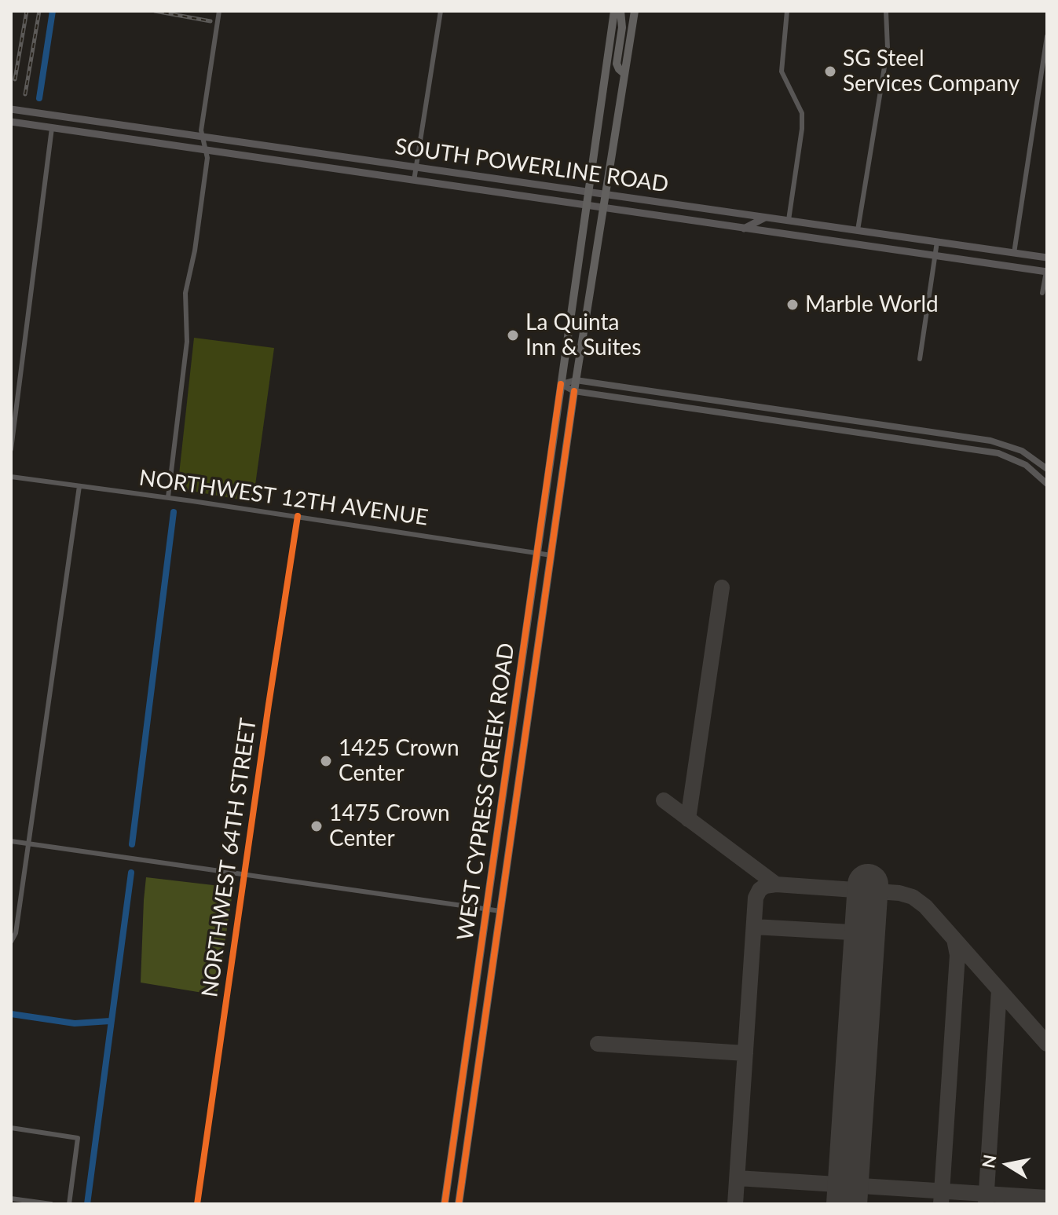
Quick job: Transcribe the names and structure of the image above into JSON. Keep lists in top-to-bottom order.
{
  "streets": {
    "main road": ["SOUTH POWERLINE ROAD", "WEST CYPRESS CREEK ROAD"],
    "street": ["NORTHWEST 12TH AVENUE", "NORTHWEST 64TH STREET"]
  },
  "crossings": [
    ["SOUTH POWERLINE ROAD", "WEST CYPRESS CREEK ROAD"],
    ["NORTHWEST 12TH AVENUE", "WEST CYPRESS CREEK ROAD"],
    ["NORTHWEST 12TH AVENUE", "NORTHWEST 64TH STREET"]
  ],
  "places": [
    "SG Steel Services Company",
    "Marble World",
    "La Quinta Inn & Suites",
    "1425 Crown Center",
    "1475 Crown Center"
  ],
  "north": "left"
}
